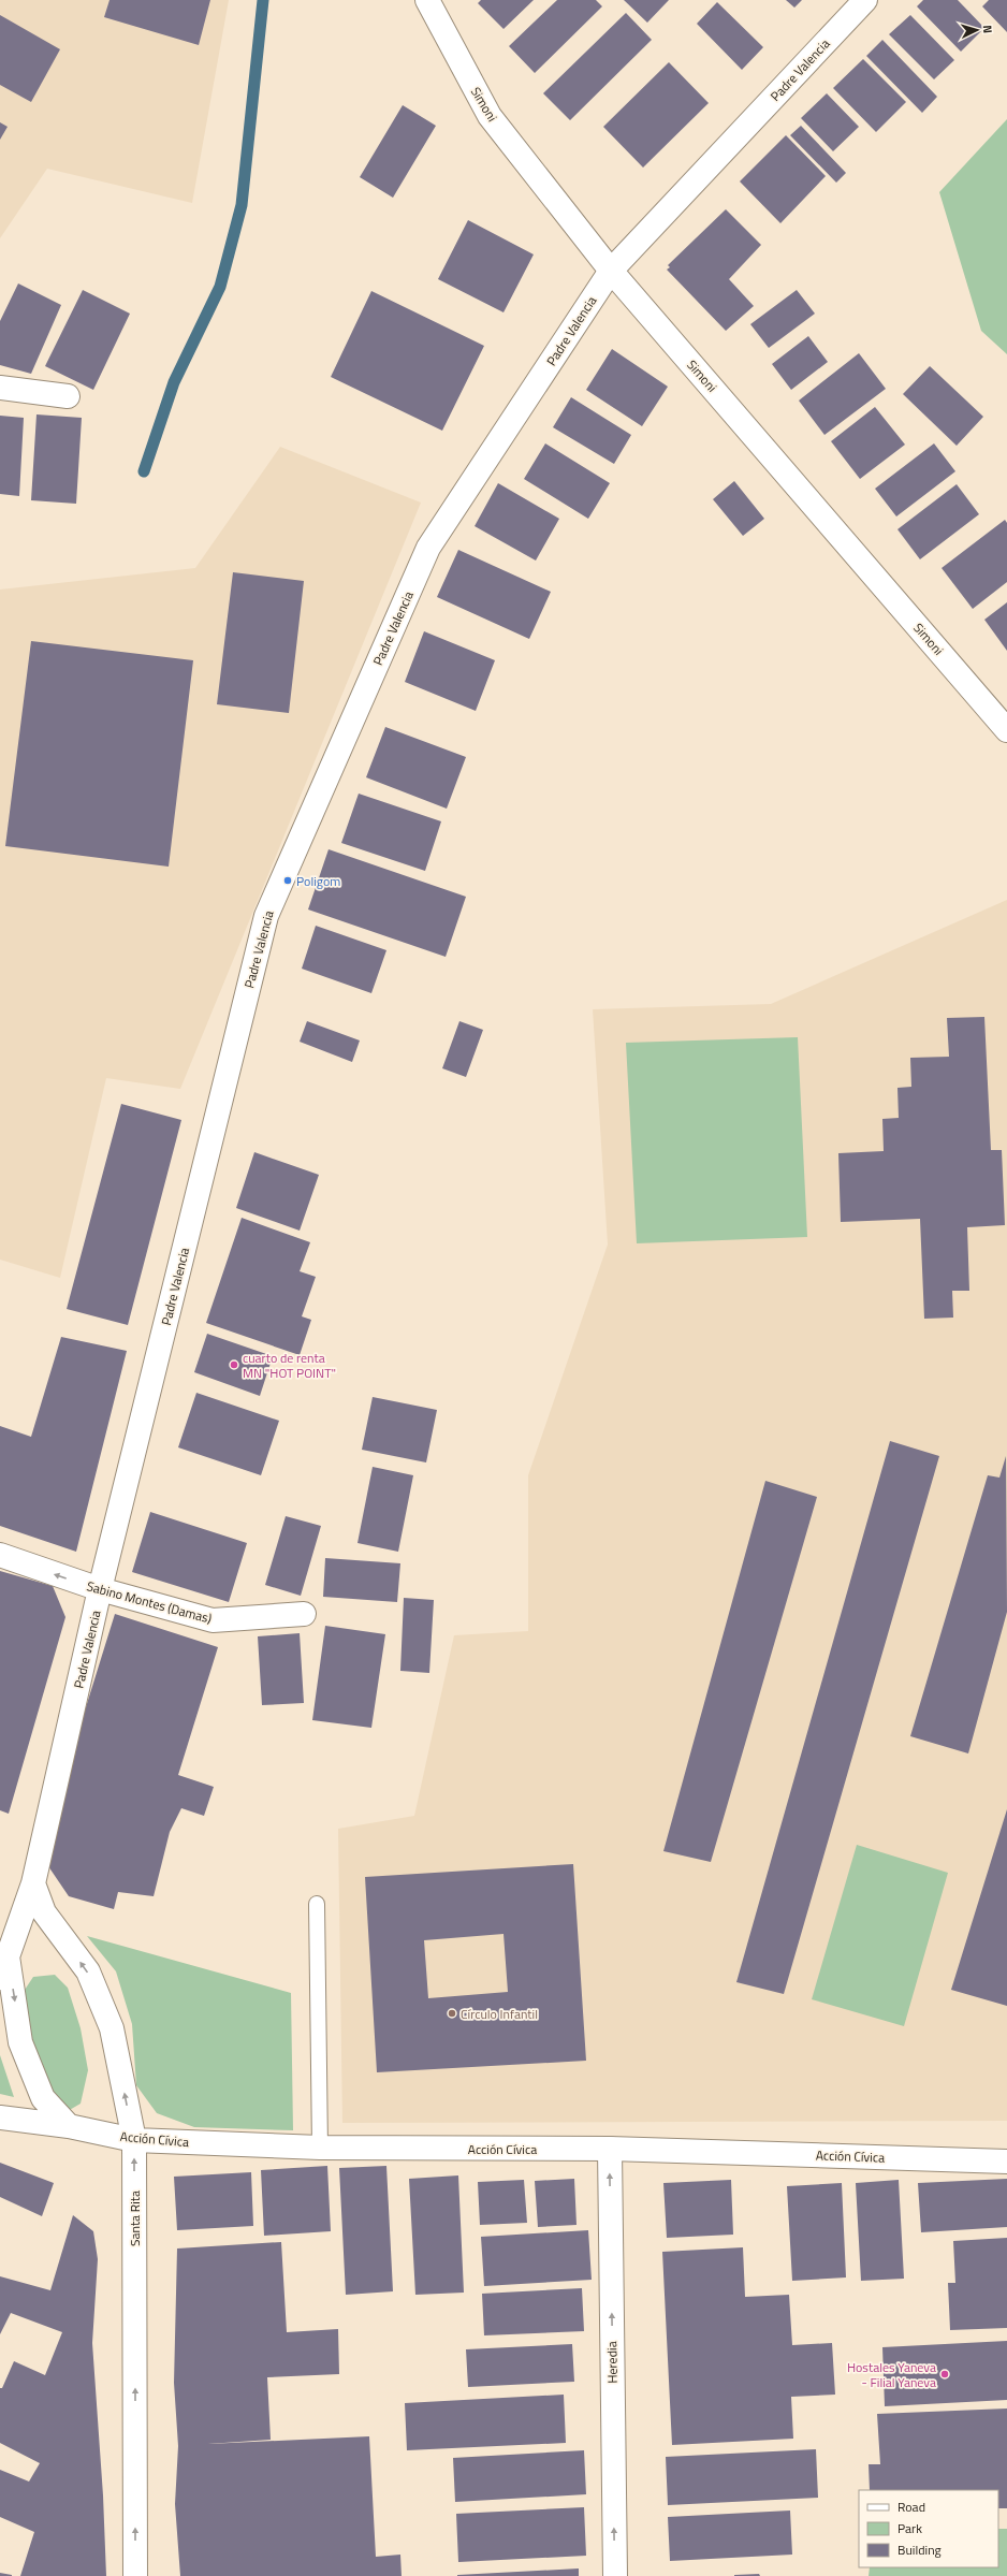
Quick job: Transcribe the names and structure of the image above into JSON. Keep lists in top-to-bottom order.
{
  "streets": {
    "street": [
      "Padre Valencia",
      "Simoni",
      "Sabino Montes (Damas)",
      "Acción Cívica",
      "Santa Rita",
      "Heredia"
    ]
  },
  "crossings": [
    ["Padre Valencia", "Simoni"],
    ["Padre Valencia", "Sabino Montes (Damas)"],
    ["Padre Valencia", "Santa Rita"],
    ["Acción Cívica", "Santa Rita"],
    ["Acción Cívica", "Heredia"]
  ],
  "one_way": ["Santa Rita", "Heredia"],
  "places": [
    "Poligom",
    "cuarto de renta MN \"HOT POINT\"",
    "Círculo Infantil",
    "Hostales Yaneva - Filial Yaneva"
  ],
  "legend": ["Road", "Park", "Building"],
  "north": "right"
}
